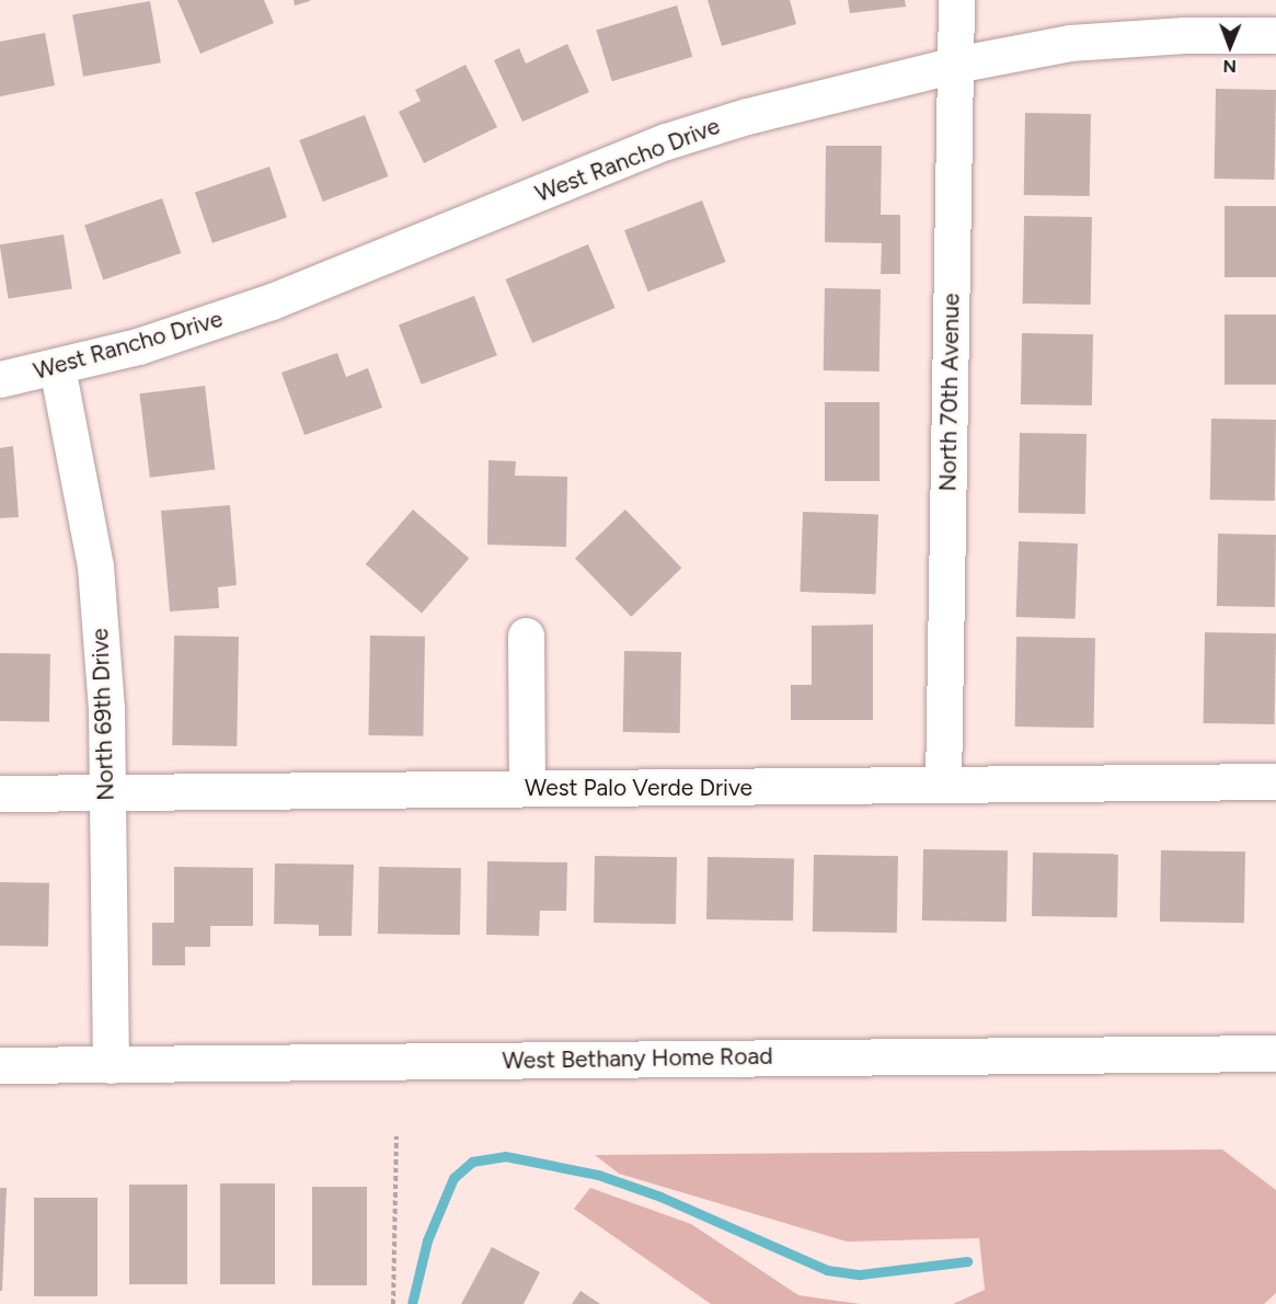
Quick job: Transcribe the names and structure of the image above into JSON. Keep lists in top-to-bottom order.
{
  "streets": {
    "street": [
      "West Rancho Drive",
      "North 70th Avenue",
      "North 69th Drive",
      "West Palo Verde Drive",
      "West Bethany Home Road"
    ]
  },
  "crossings": [
    ["West Rancho Drive", "North 70th Avenue"],
    ["West Rancho Drive", "North 69th Drive"],
    ["North 70th Avenue", "West Palo Verde Drive"],
    ["North 69th Drive", "West Palo Verde Drive"],
    ["North 69th Drive", "West Bethany Home Road"]
  ],
  "north": "bottom"
}
